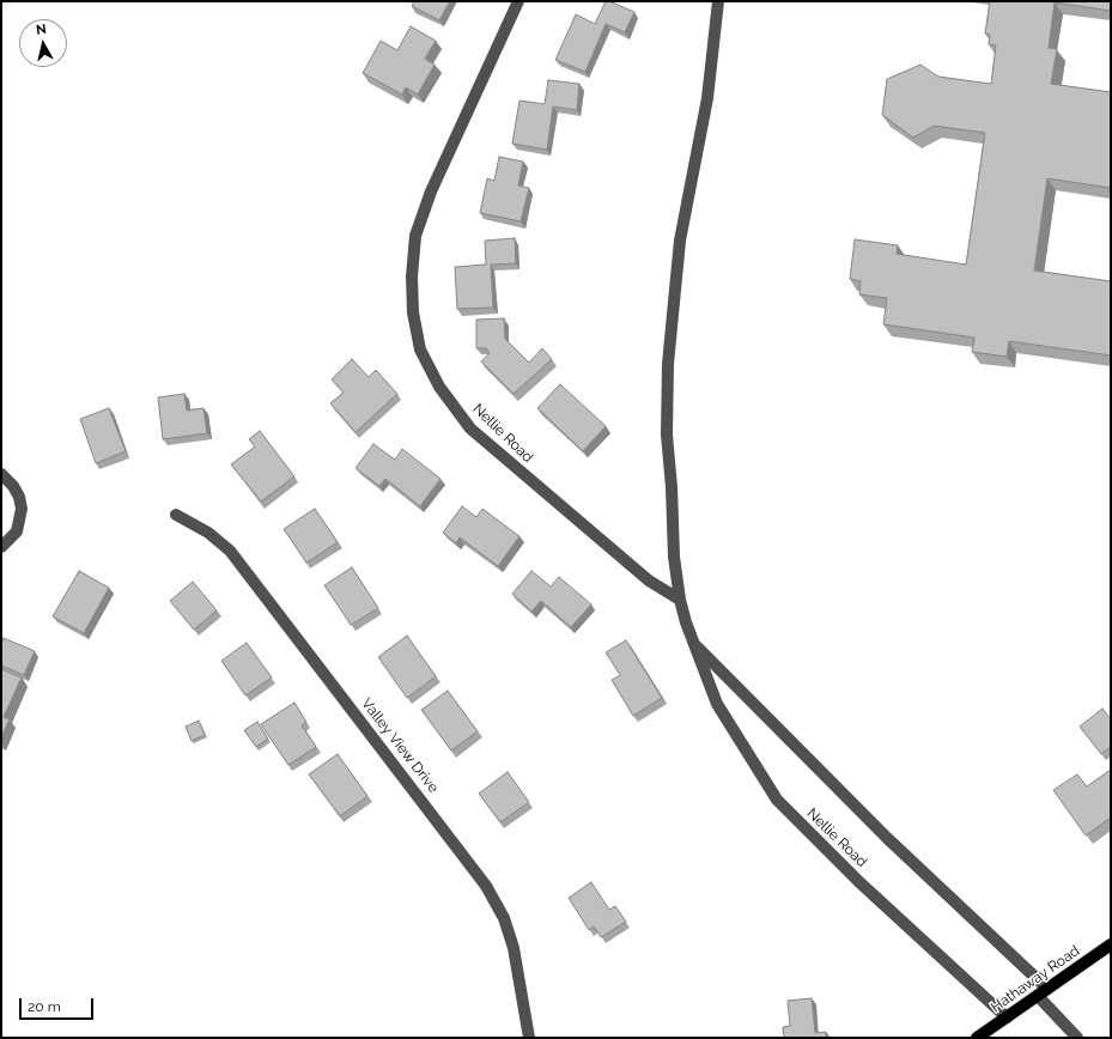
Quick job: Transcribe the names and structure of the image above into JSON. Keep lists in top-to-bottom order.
{
  "streets": {
    "main road": ["Hathaway Road"],
    "street": ["Nellie Road", "Valley View Drive"]
  },
  "crossings": [
    ["Nellie Road", "Hathaway Road"]
  ],
  "scale_bar": "20 m",
  "north": "top"
}
